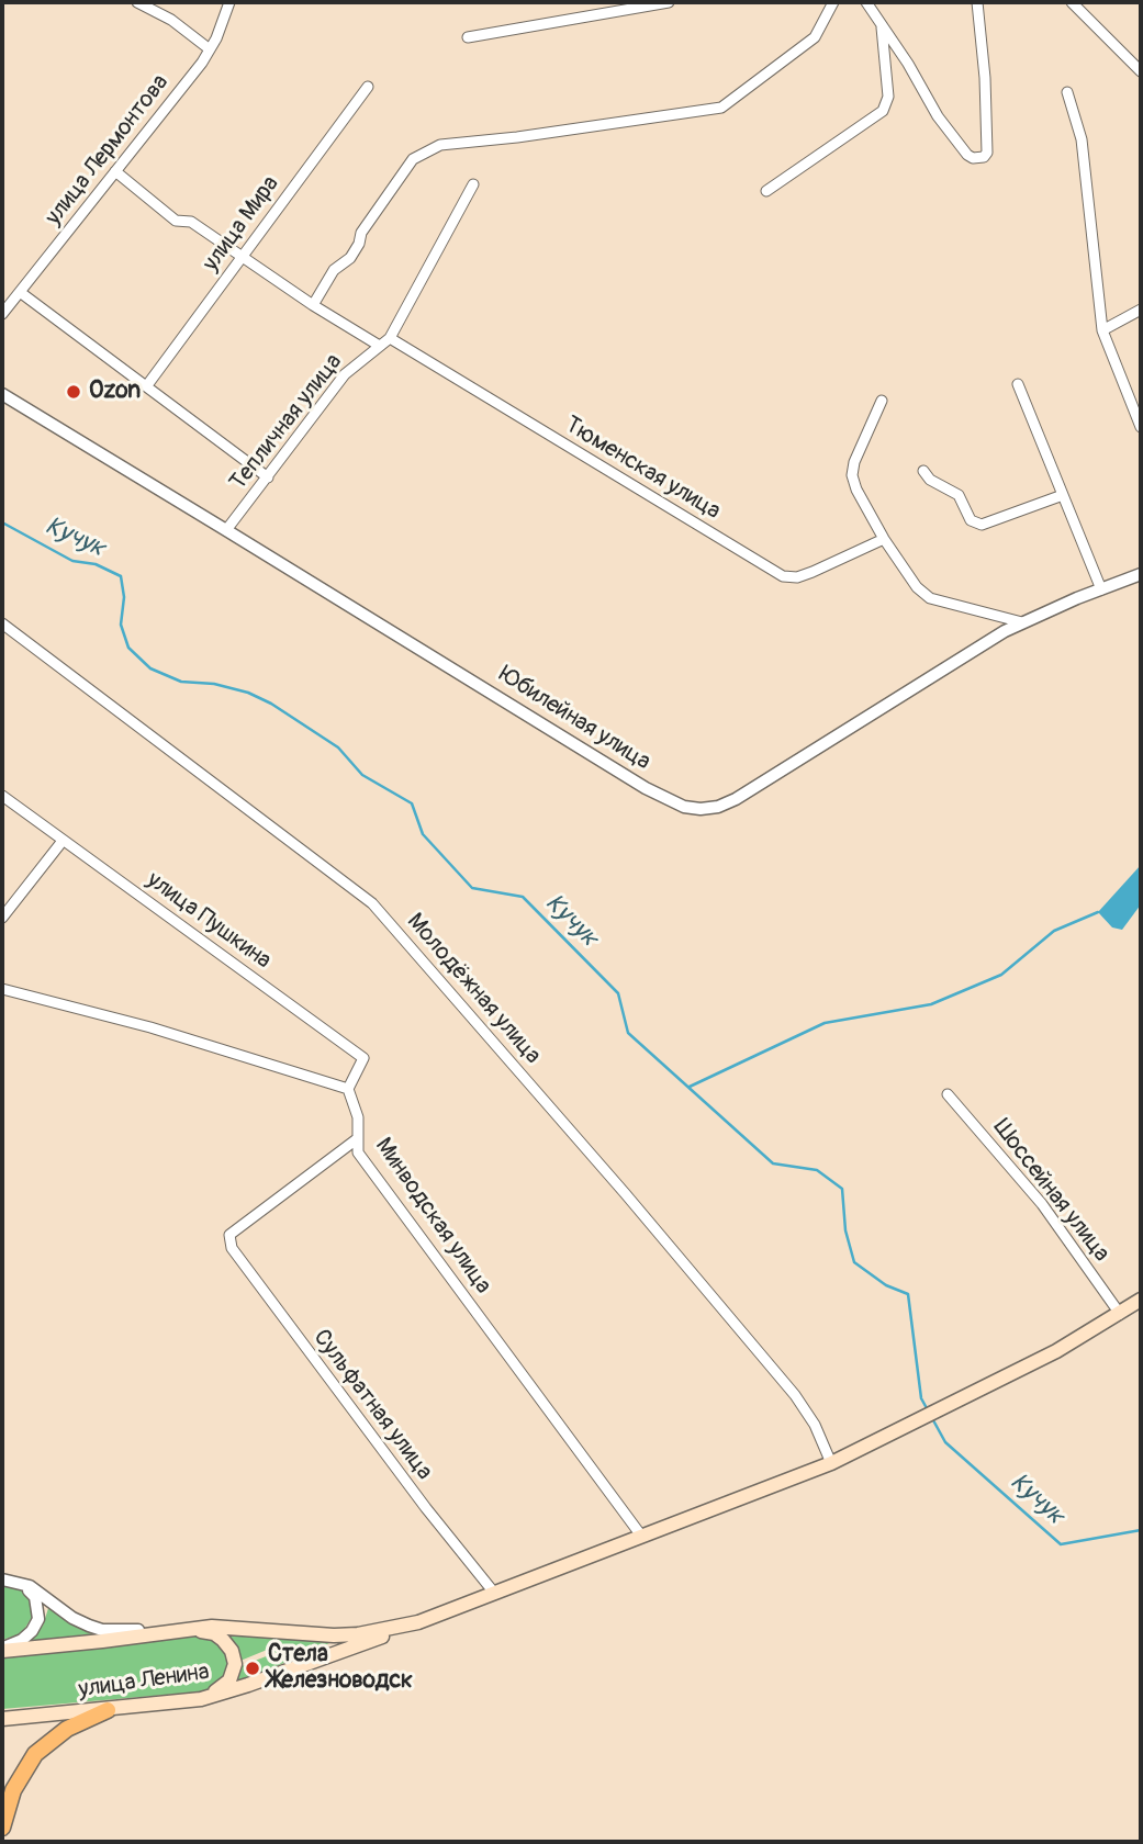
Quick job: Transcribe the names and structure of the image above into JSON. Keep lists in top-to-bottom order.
{
  "streets": {
    "main road": ["улица Ленина"],
    "street": [
      "улица Лермонтова",
      "улица Мира",
      "Тепличная улица",
      "Тюменская улица",
      "Юбилейная улица",
      "улица Пушкина",
      "Молодёжная улица",
      "Шоссейная улица",
      "Минводская улица",
      "Сульфатная улица"
    ]
  },
  "crossings": [
    ["Тепличная улица", "Тюменская улица"],
    ["Тепличная улица", "Юбилейная улица"],
    ["улица Пушкина", "Минводская улица"],
    ["Минводская улица", "Сульфатная улица"]
  ],
  "water": ["Кучук"],
  "places": ["Ozon", "Стела Железноводск"]
}
